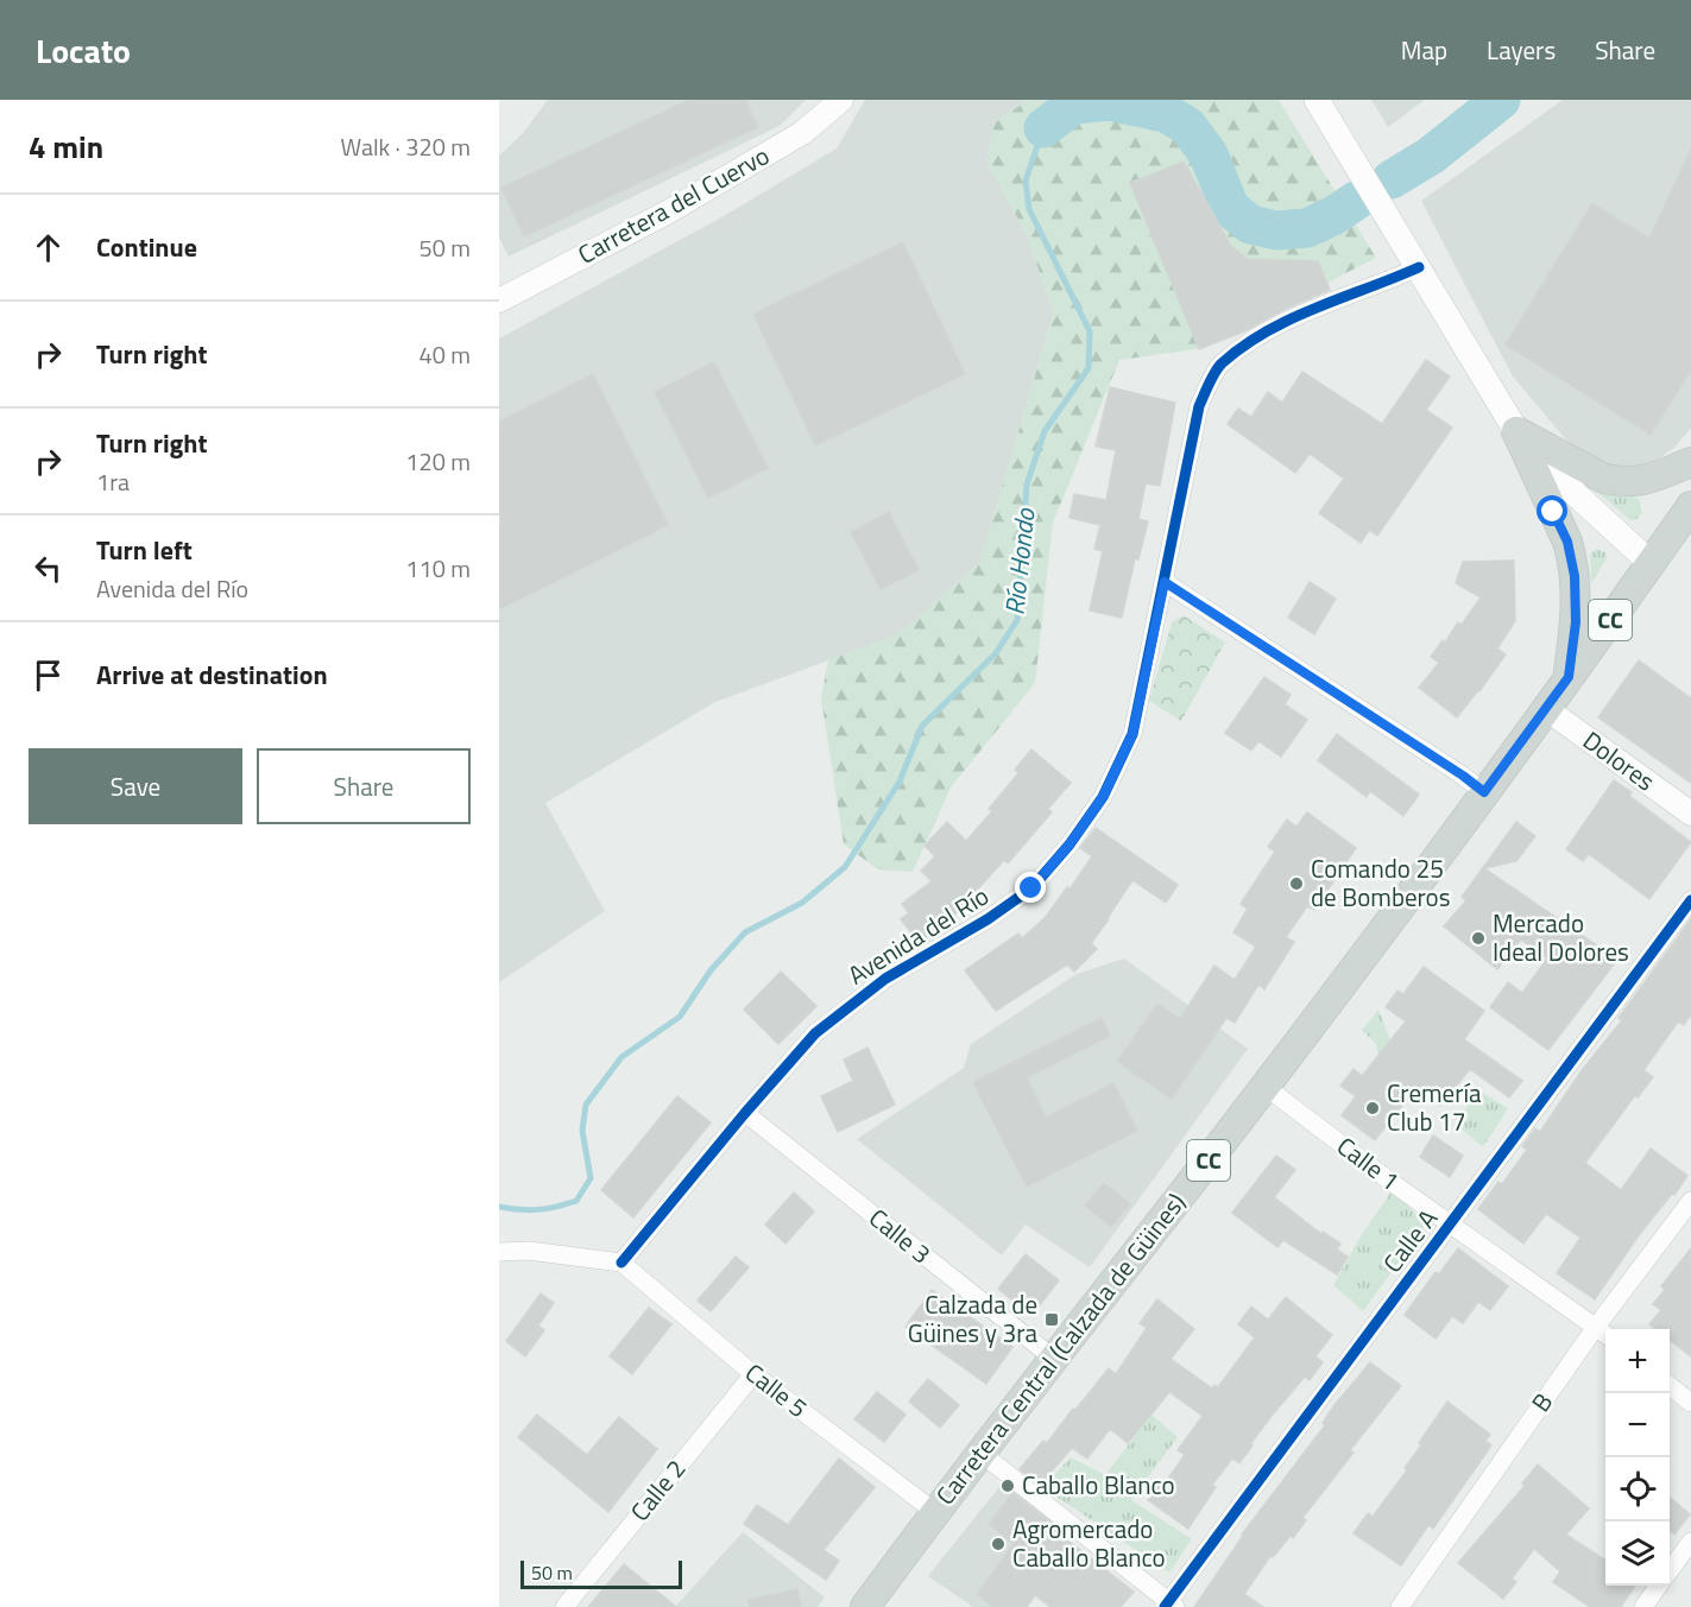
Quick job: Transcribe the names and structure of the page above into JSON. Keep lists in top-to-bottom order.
{
  "streets": {
    "main road": ["CC", "Carretera Central (Calzada de Güines)"],
    "street": [
      "Carretera del Cuervo",
      "Dolores",
      "Avenida del Río",
      "Calle 1",
      "Calle 3",
      "Calle A",
      "Calle 5",
      "B",
      "Calle 2"
    ]
  },
  "crossings": [
    ["Dolores", "Carretera Central (Calzada de Güines)"],
    ["Avenida del Río", "Calle 3"],
    ["Avenida del Río", "Calle 5"],
    ["Calle 1", "Calle A"],
    ["Calle 1", "Carretera Central (Calzada de Güines)"],
    ["Calle 1", "B"],
    ["Calle 3", "Carretera Central (Calzada de Güines)"],
    ["Carretera Central (Calzada de Güines)", "Calle 5"],
    ["Calle 5", "Calle 2"]
  ],
  "water": ["Río Hondo"],
  "places": {
    "other": [
      "Comando 25 de Bomberos",
      "Mercado Ideal Dolores",
      "Cremería Club 17",
      "Caballo Blanco",
      "Agromercado Caballo Blanco"
    ],
    "transit": ["Calzada de Güines y 3ra"]
  },
  "scale_bar": "50 m",
  "page": {
    "header": "Locato",
    "nav": ["Map", "Layers", "Share"],
    "heading": ["4 min", "Walk · 320 m"],
    "list": [
      ["Continue", "50 m"],
      ["Turn right", "40 m"],
      ["Turn right", "1ra", "120 m"],
      ["Turn left", "Avenida del Río", "110 m"],
      "Arrive at destination"
    ],
    "buttons": ["Save", "Share"],
    "map_buttons": ["+", "−"],
    "scale": "50 m"
  }
}
